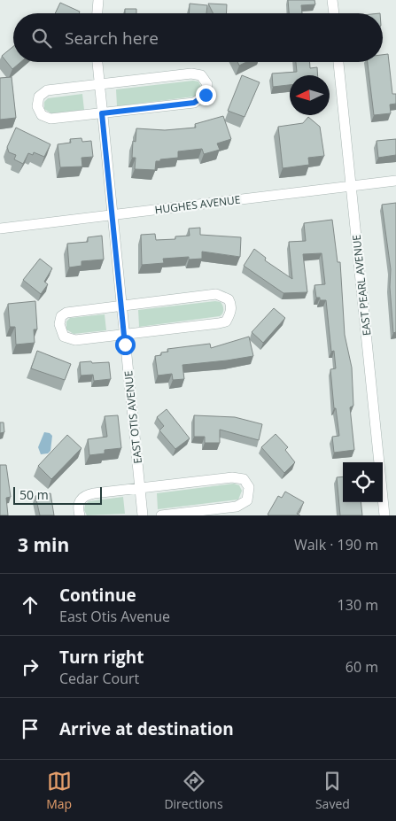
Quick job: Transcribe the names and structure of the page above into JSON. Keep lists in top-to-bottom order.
{
  "streets": {
    "street": ["HUGHES AVENUE", "EAST PEARL AVENUE", "EAST OTIS AVENUE"]
  },
  "crossings": [
    ["HUGHES AVENUE", "EAST PEARL AVENUE"],
    ["HUGHES AVENUE", "EAST OTIS AVENUE"]
  ],
  "scale_bar": "50 m",
  "north": "left",
  "page": {
    "search": "Search here",
    "scale": "50 m",
    "heading": ["3 min", "Walk · 190 m"],
    "list": [
      ["Continue", "East Otis Avenue", "130 m"],
      ["Turn right", "Cedar Court", "60 m"],
      "Arrive at destination"
    ],
    "nav": ["Map", "Directions", "Saved"]
  }
}
